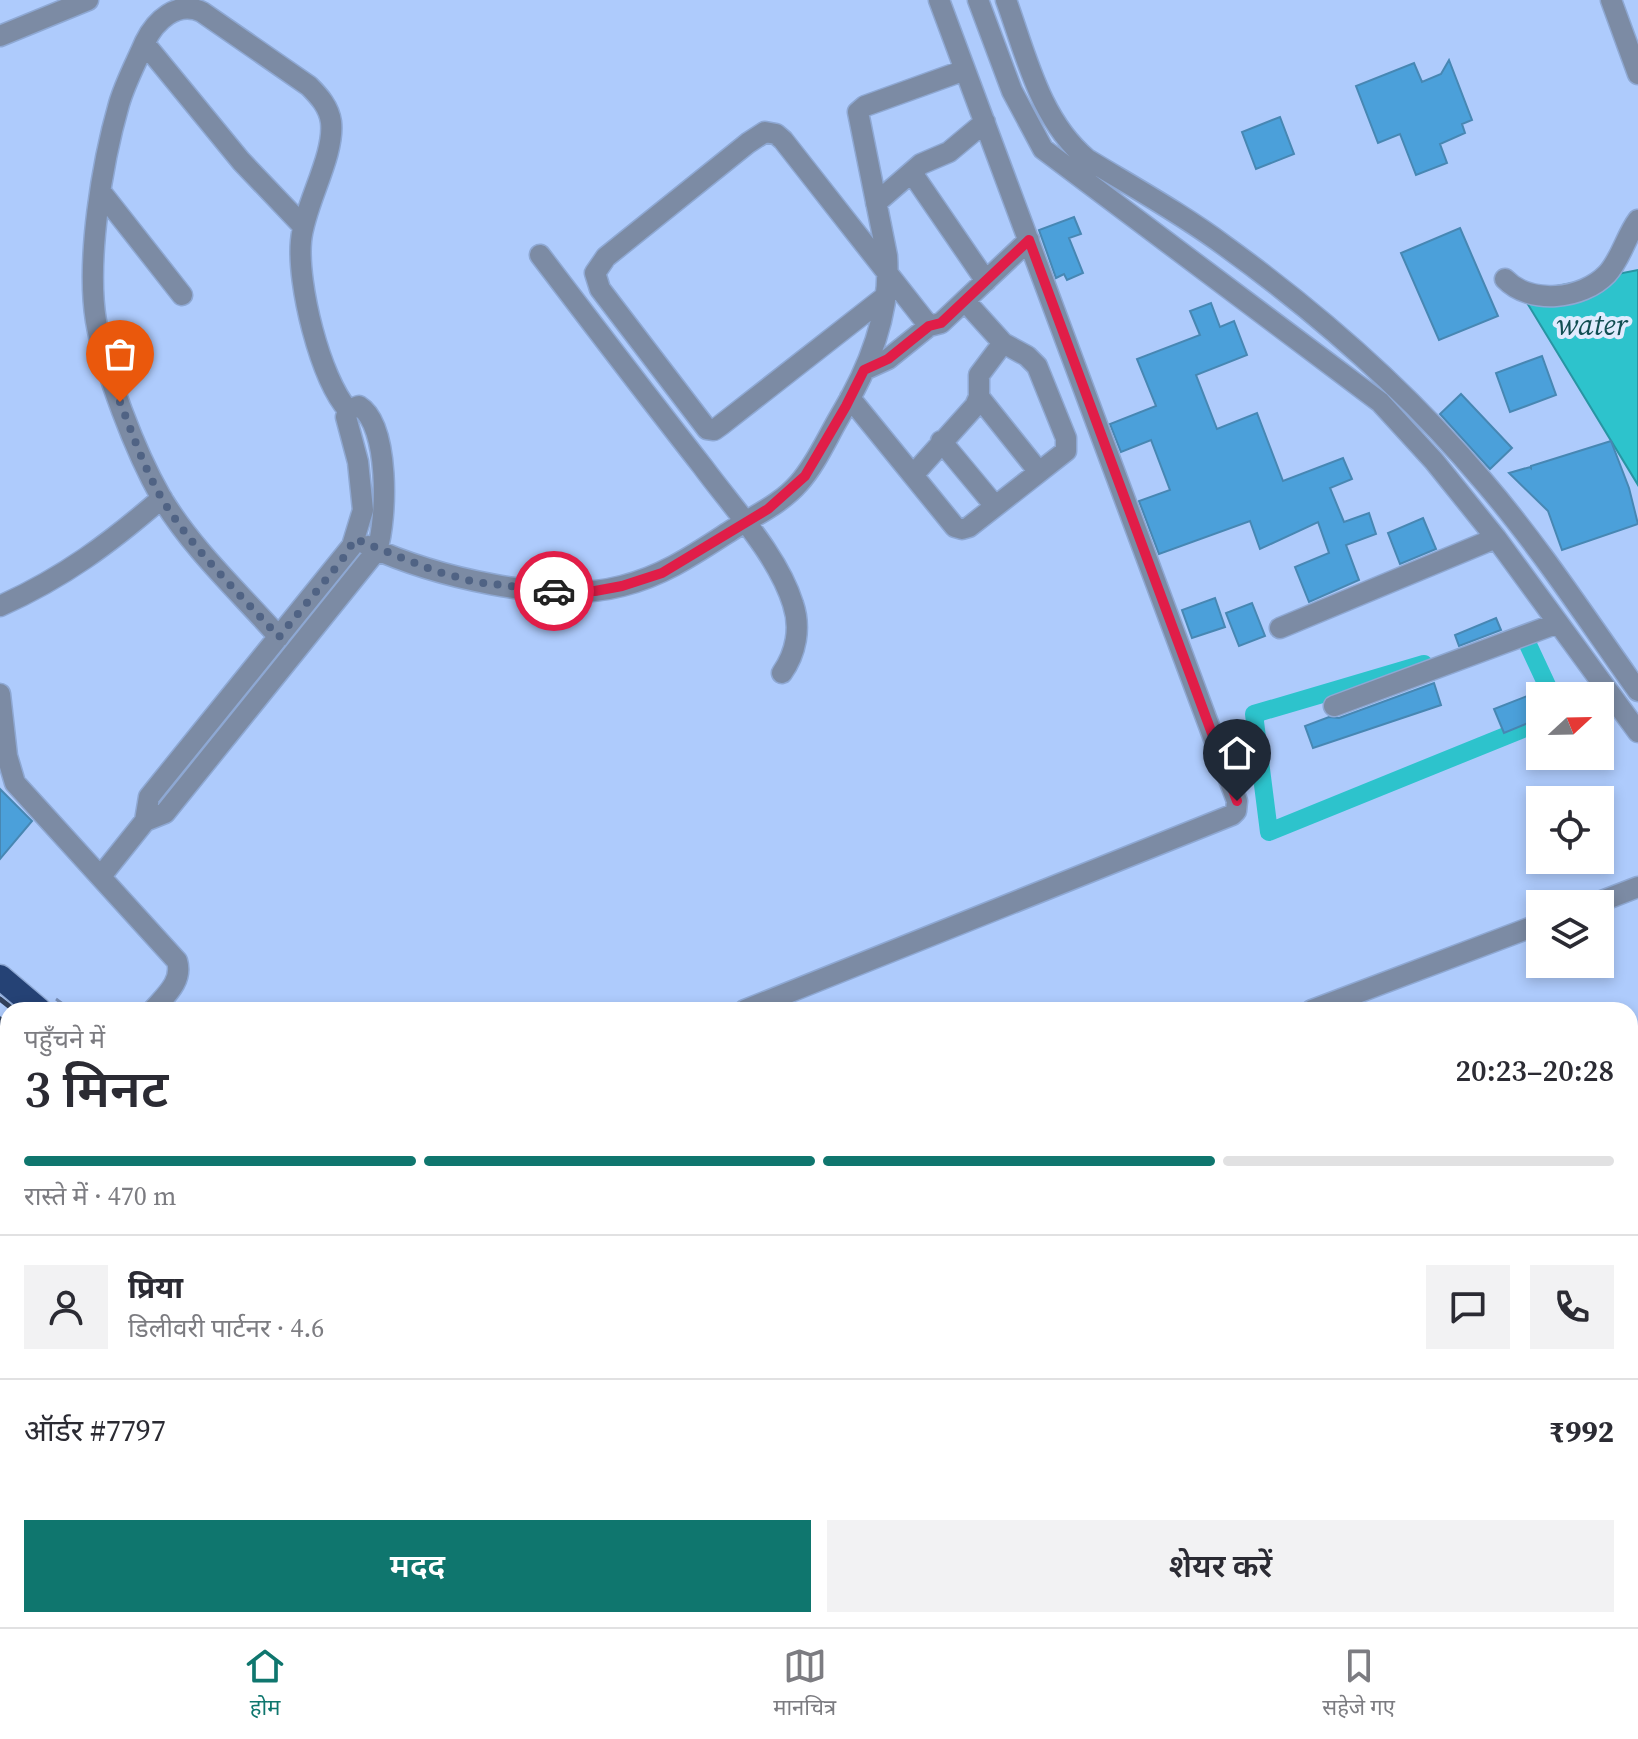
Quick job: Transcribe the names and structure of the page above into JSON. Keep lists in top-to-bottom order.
{
  "water": ["water"],
  "north": "right",
  "page": {
    "heading": ["3 मिनट", "पहुँचने में", "20:23–20:28"],
    "panel": [
      "प्रिया",
      "डिलीवरी पार्टनर · 4.6",
      "ऑर्डर #7797",
      "₹992"
    ],
    "bar": "रास्ते में · 470 m",
    "buttons": ["मदद", "शेयर करें"],
    "tabs": ["होम", "मानचित्र", "सहेजे गए"]
  }
}
